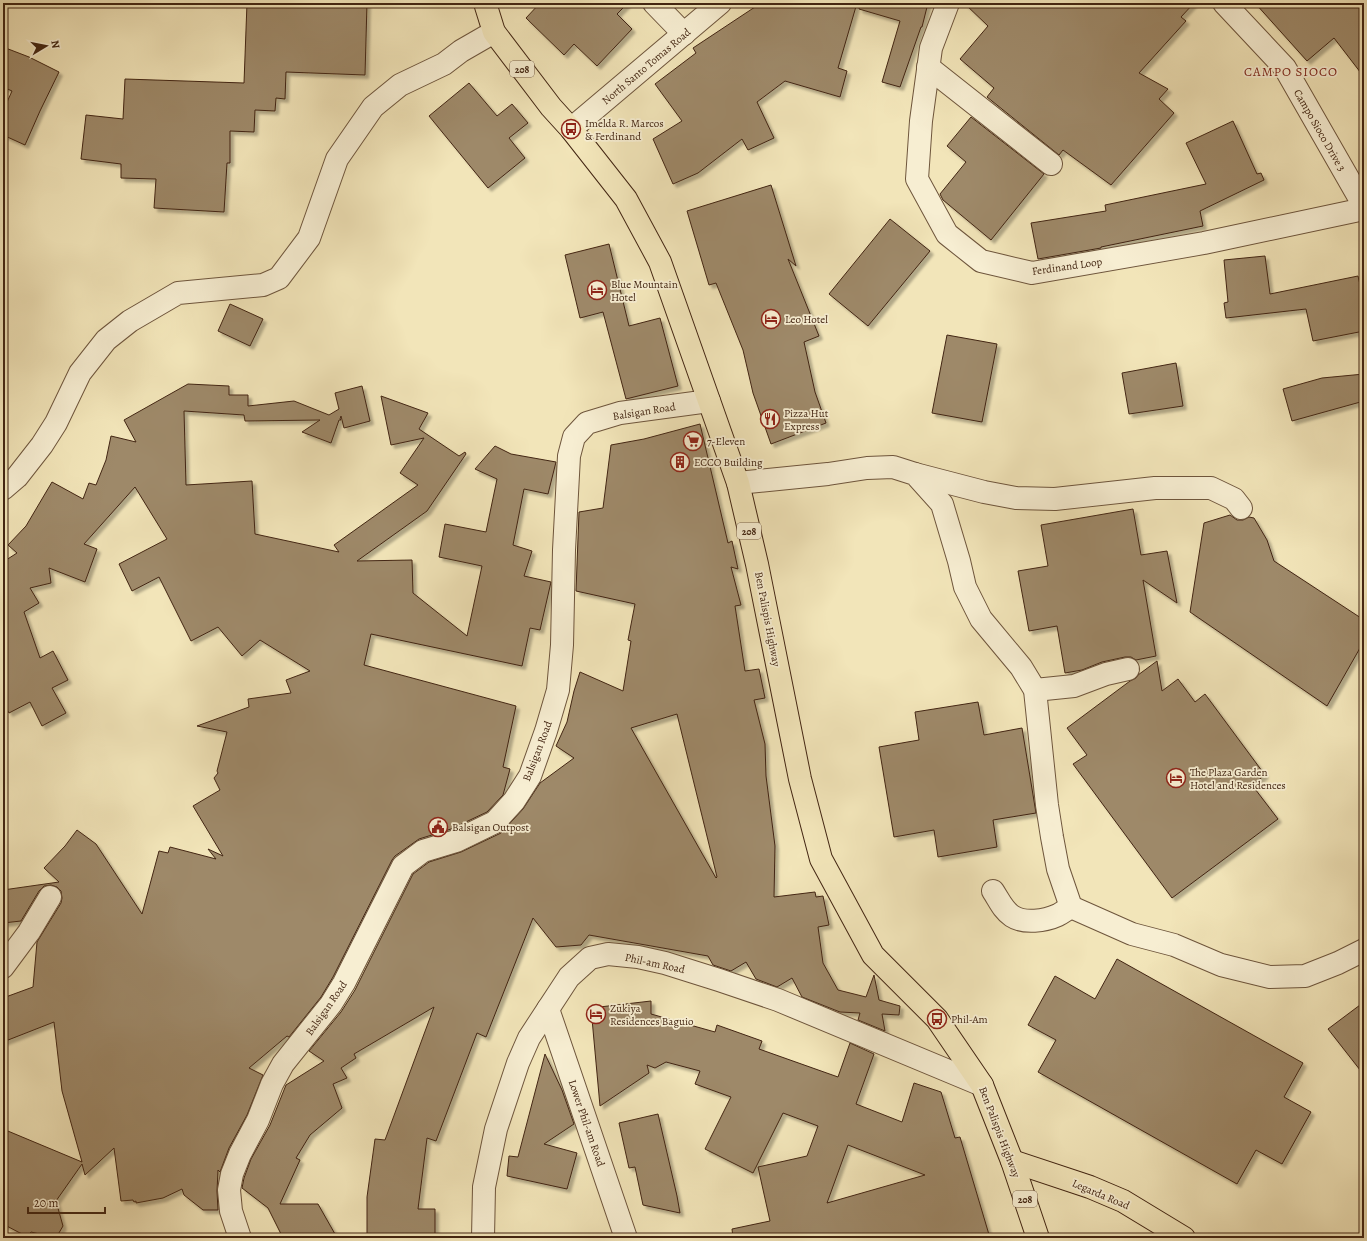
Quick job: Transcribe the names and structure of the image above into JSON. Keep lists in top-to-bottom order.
{
  "streets": {
    "main road": ["208", "Ben Palispis Highway", "Legarda Road"],
    "street": [
      "North Santo Tomas Road",
      "Campo Sioco Drive 3",
      "Ferdinand Loop",
      "Balsigan Road",
      "Phil-am Road",
      "Lower Phil-am Road"
    ]
  },
  "crossings": [
    ["North Santo Tomas Road", "Ben Palispis Highway"],
    ["Campo Sioco Drive 3", "Ferdinand Loop"],
    ["Balsigan Road", "Ben Palispis Highway"],
    ["Ben Palispis Highway", "Phil-am Road"],
    ["Ben Palispis Highway", "Legarda Road"],
    ["Phil-am Road", "Lower Phil-am Road"]
  ],
  "districts": ["CAMPO SIOCO"],
  "places": {
    "bus stop": ["Imelda R. Marcos & Ferdinand", "Phil-Am"],
    "hotel": [
      "Blue Mountain Hotel",
      "Leo Hotel",
      "The Plaza Garden Hotel and Residences",
      "Zukiya Residences Baguio"
    ],
    "restaurant": ["Pizza Hut Express"],
    "supermarket": ["7-Eleven"],
    "building": ["ECCO Building"],
    "public building": ["Balsigan Outpost"]
  },
  "scale_bar": "20 m",
  "north": "right"
}
